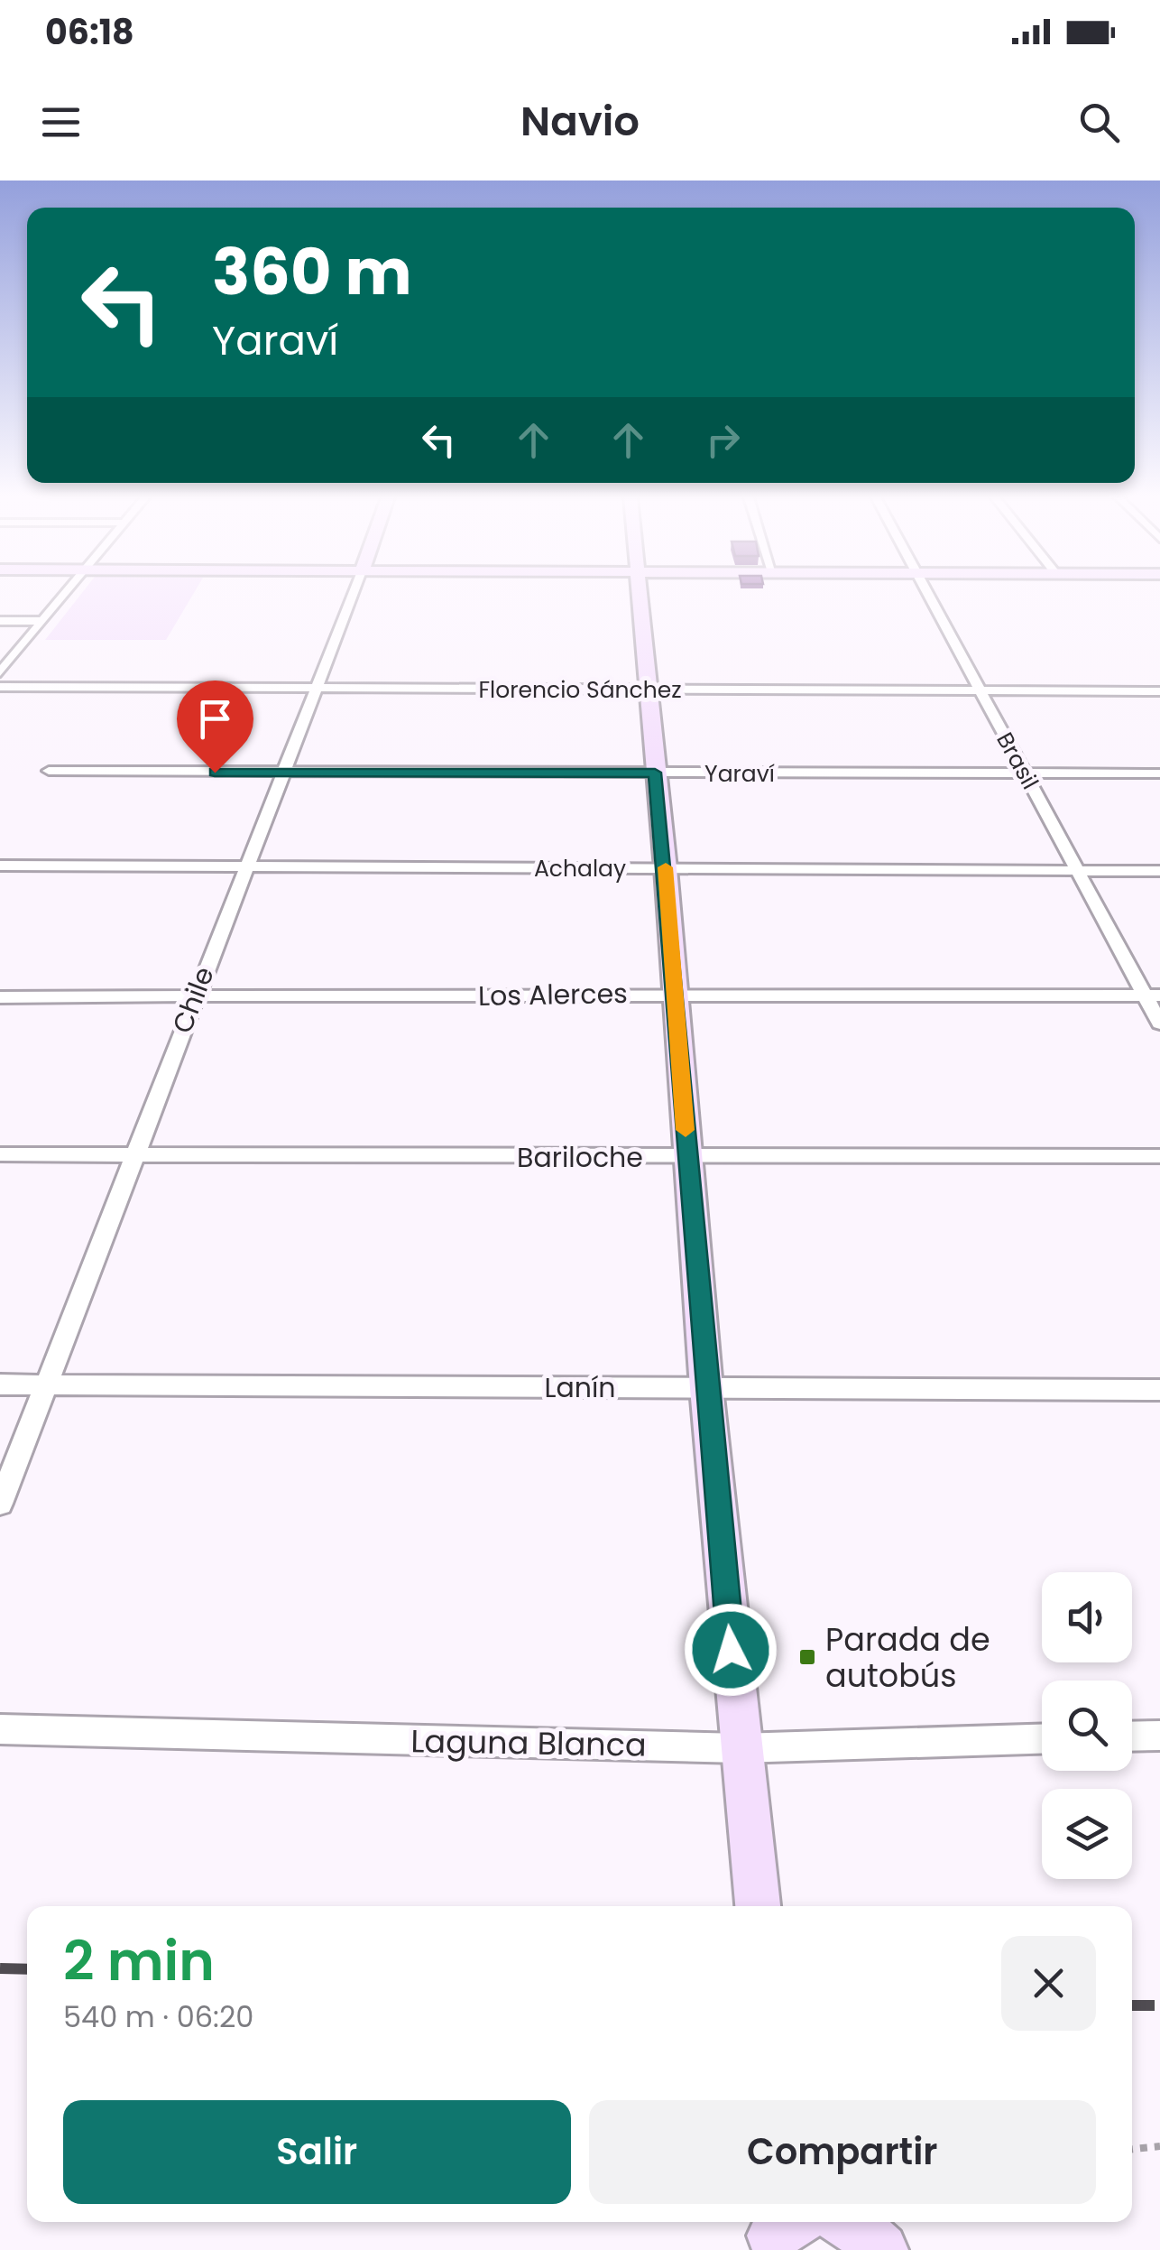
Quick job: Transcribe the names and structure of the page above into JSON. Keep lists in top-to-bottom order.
{
  "streets": {
    "street": [
      "Florencio Sánchez",
      "Brasil",
      "Yaraví",
      "Achalay",
      "Los Alerces",
      "Chile",
      "Bariloche",
      "Lanín",
      "Laguna Blanca"
    ]
  },
  "crossings": [
    ["Florencio Sánchez", "Brasil"],
    ["Florencio Sánchez", "Chile"],
    ["Brasil", "Yaraví"],
    ["Brasil", "Achalay"],
    ["Brasil", "Los Alerces"],
    ["Yaraví", "Chile"],
    ["Achalay", "Chile"],
    ["Los Alerces", "Chile"],
    ["Chile", "Bariloche"],
    ["Chile", "Lanín"]
  ],
  "places": {
    "transit": ["Parada de autobús"]
  },
  "page": {
    "status": "06:18",
    "header": "Navio",
    "turn": ["360 m", "Yaraví"],
    "heading": ["2 min", "540 m · 06:20"],
    "buttons": ["Salir", "Compartir"]
  }
}
